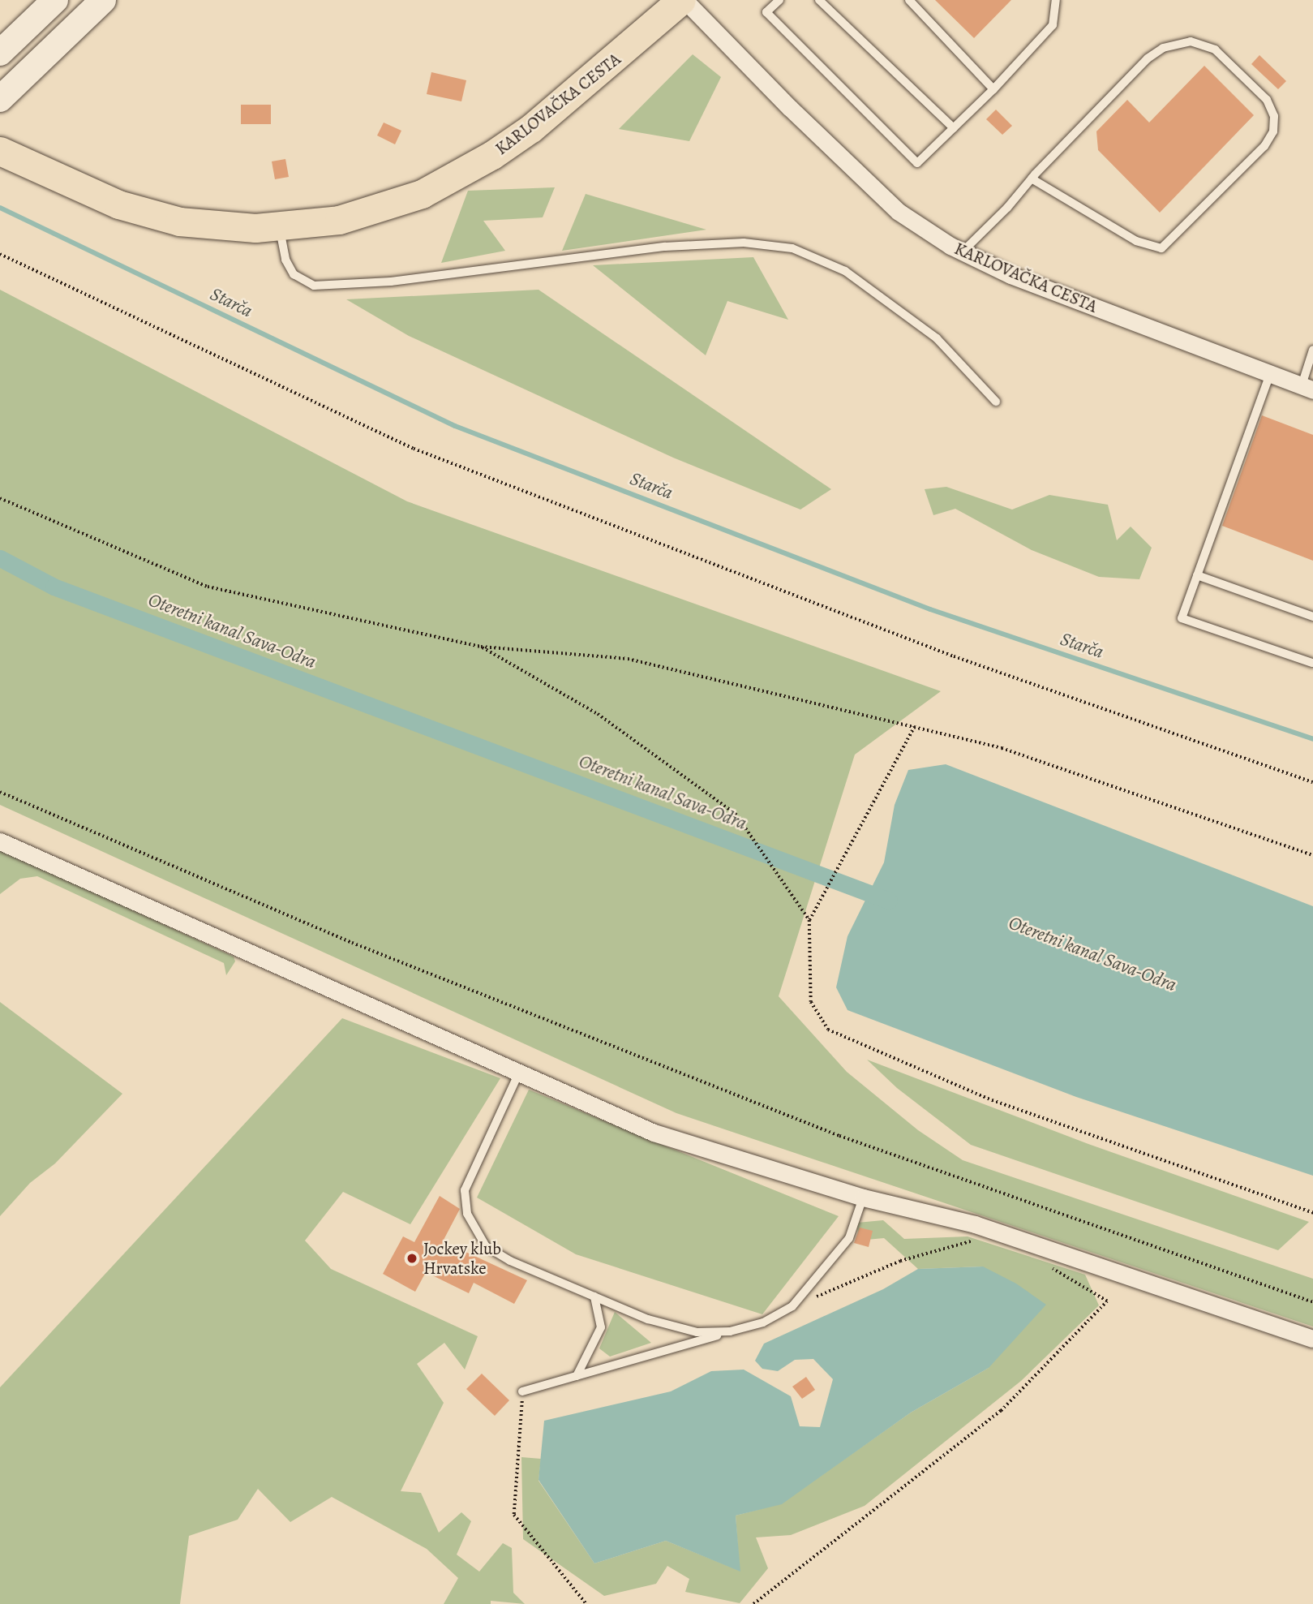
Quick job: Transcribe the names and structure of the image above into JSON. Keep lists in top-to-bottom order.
{
  "streets": {
    "main road": ["KARLOVAČKA CESTA"]
  },
  "water": ["Starča", "Oteretni kanal Sava-Odra"],
  "places": ["Jockey klub Hrvatske"]
}
